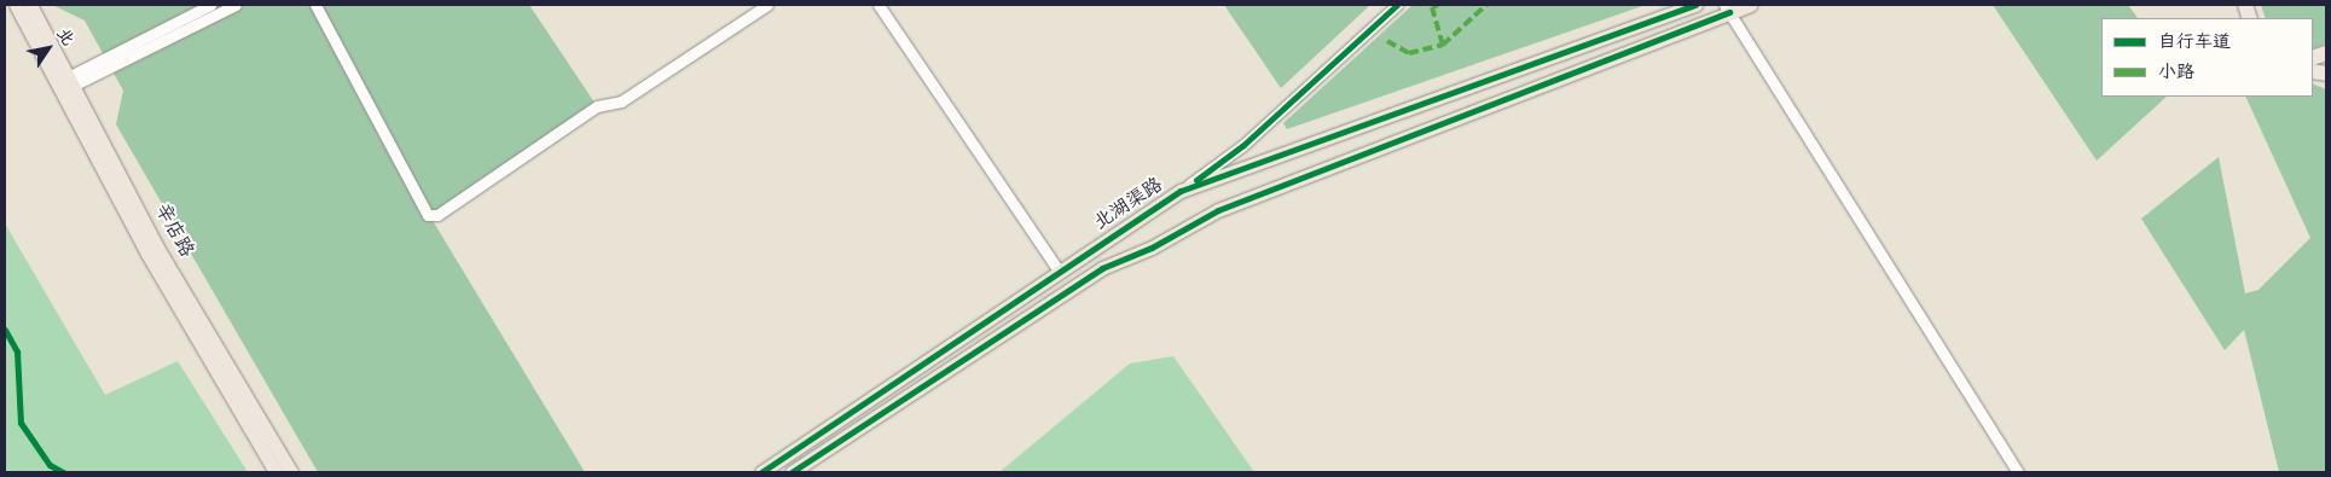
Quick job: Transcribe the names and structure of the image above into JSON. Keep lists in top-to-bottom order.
{
  "streets": {
    "main road": ["北湖渠路", "辛店路"]
  },
  "legend": ["自行车道", "小路"],
  "north": "top right"
}
